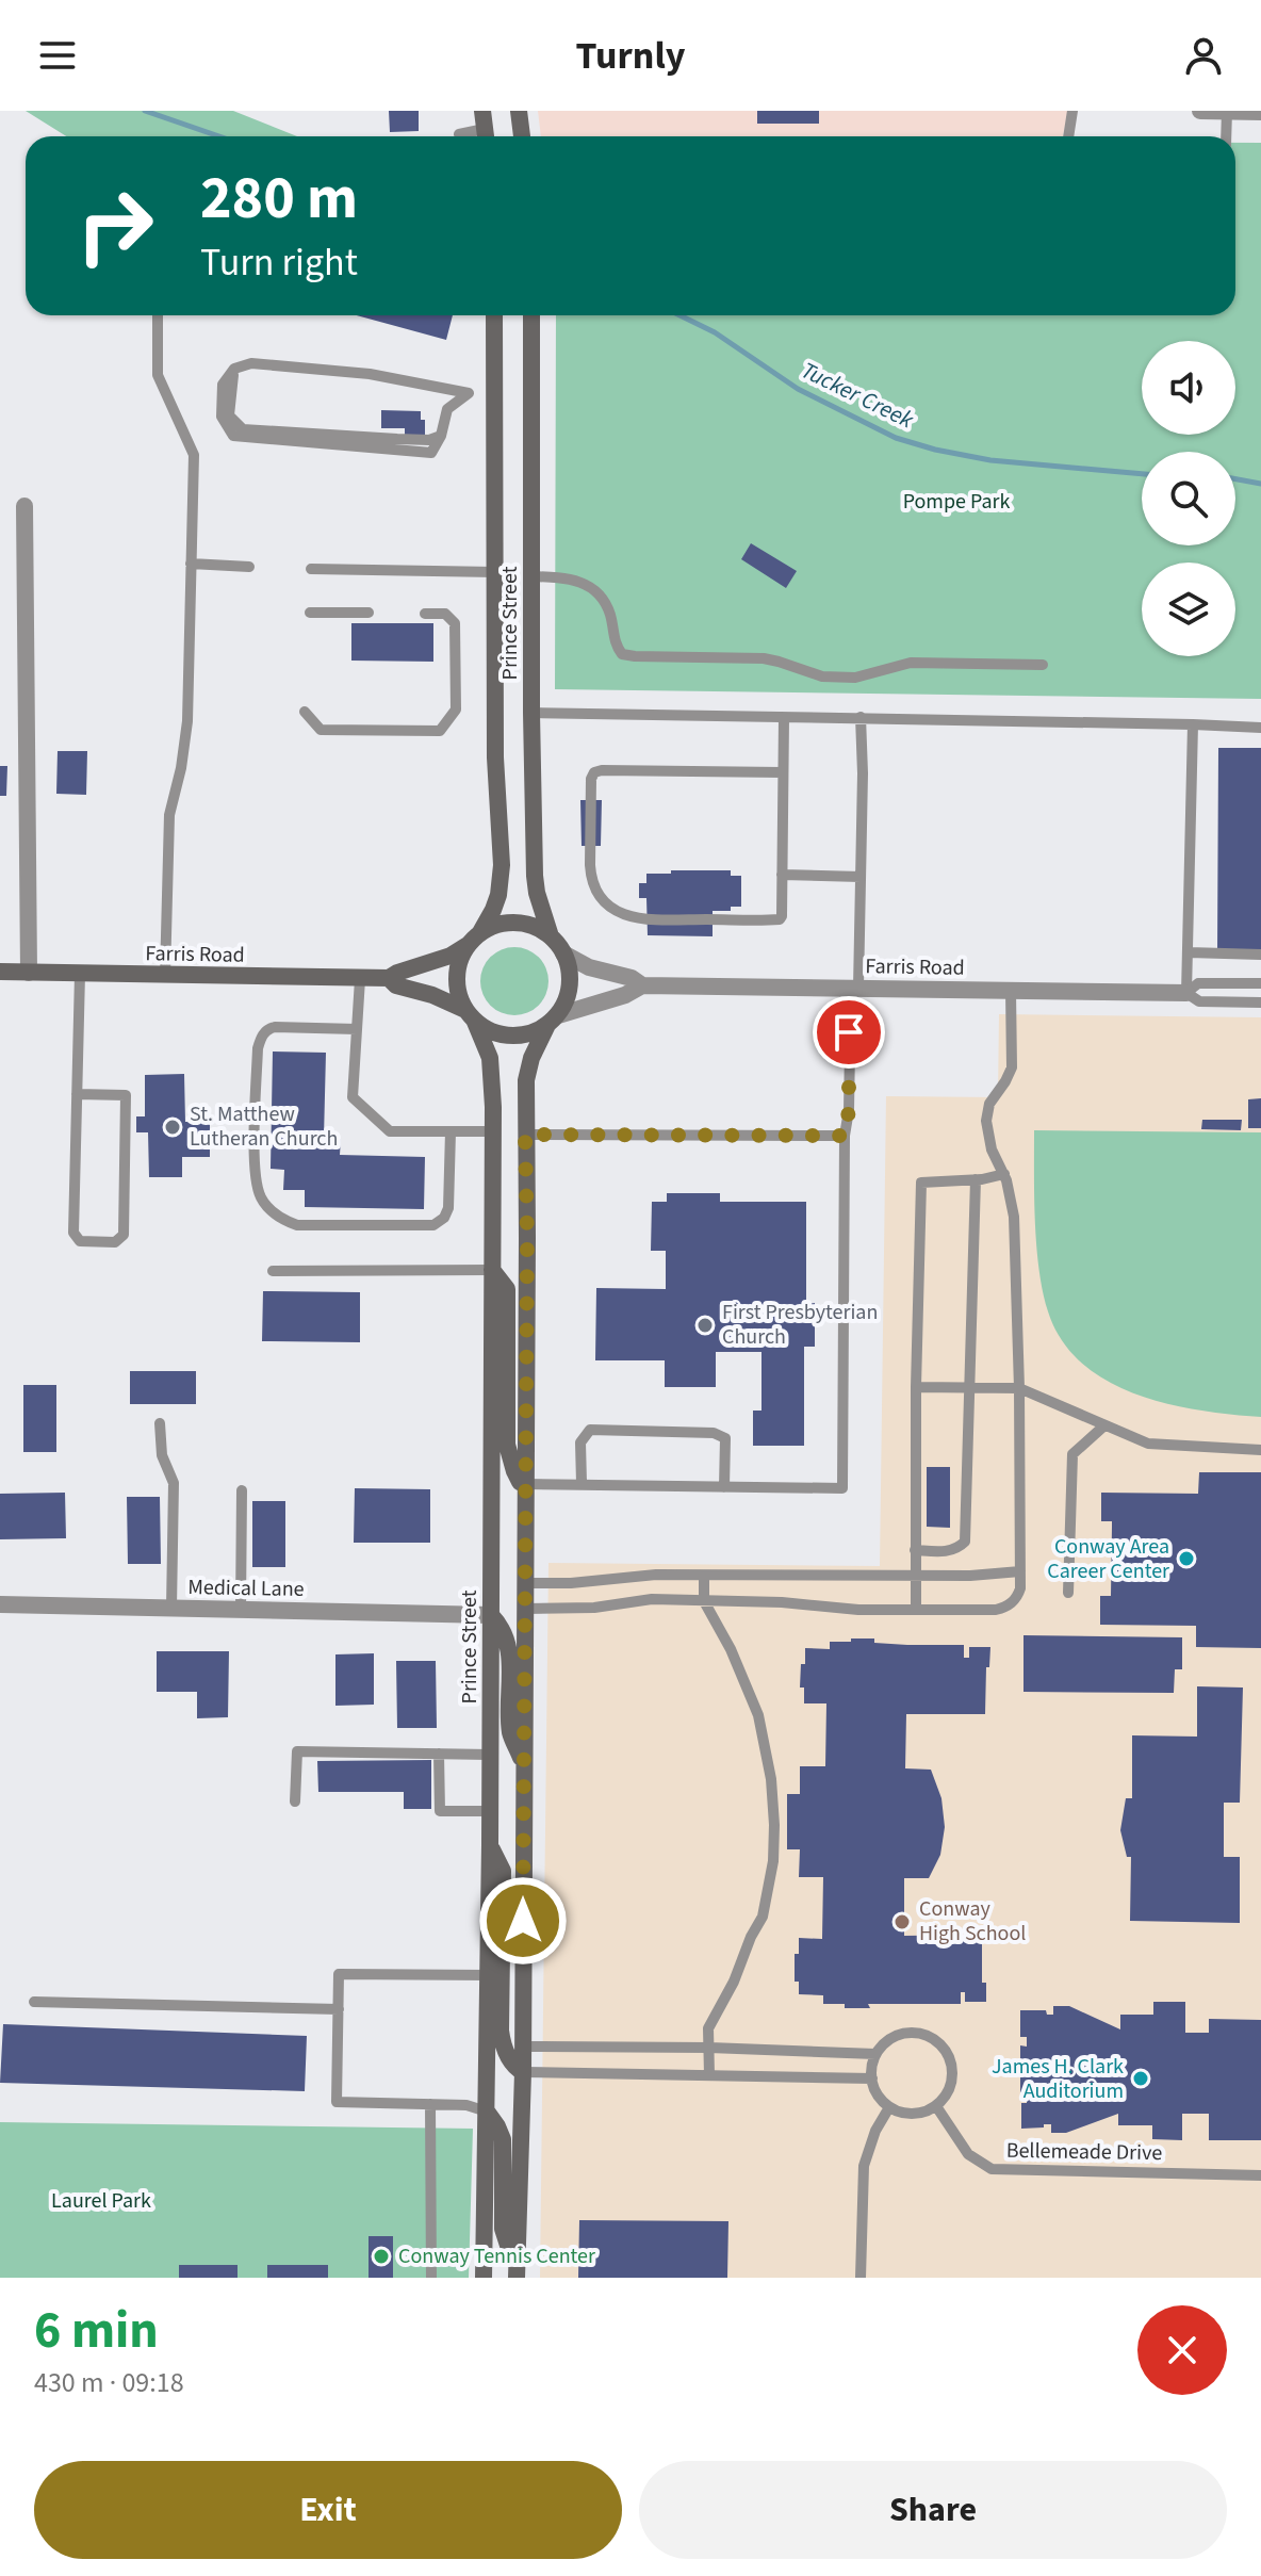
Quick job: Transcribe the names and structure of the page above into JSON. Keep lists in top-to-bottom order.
{
  "streets": {
    "main road": ["Prince Street", "Farris Road"],
    "street": ["Medical Lane"],
    "lane": ["Bellemeade Drive"]
  },
  "crossings": [
    ["Prince Street", "Farris Road"],
    ["Prince Street", "Medical Lane"]
  ],
  "water": ["Tucker Creek"],
  "parks": ["Pompe Park", "Laurel Park"],
  "places": [
    "St. Matthew Lutheran Church",
    "First Presbyterian Church",
    "Conway Area Career Center",
    "Conway High School",
    "James H. Clark Auditorium",
    "Conway Tennis Center"
  ],
  "page": {
    "header": "Turnly",
    "turn": ["280 m", "Turn right"],
    "heading": ["6 min", "430 m · 09:18"],
    "buttons": ["Exit", "Share"]
  }
}
